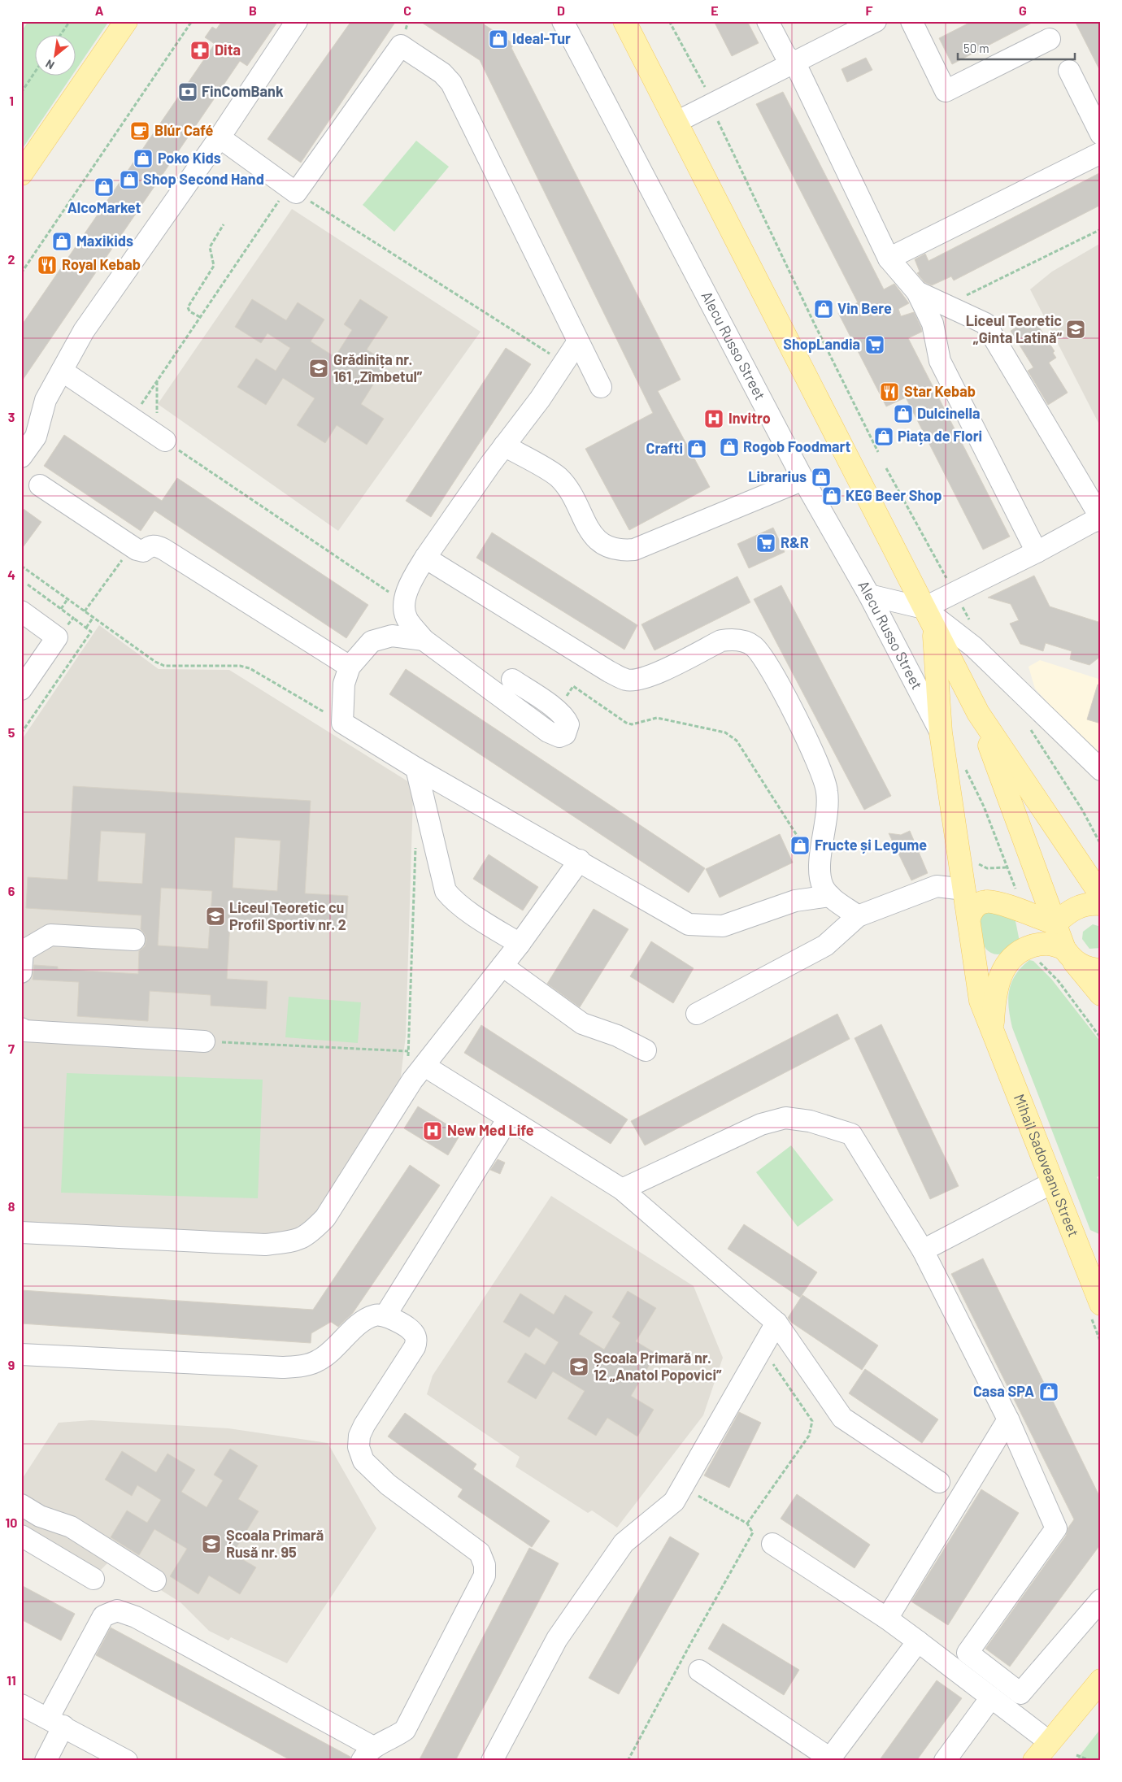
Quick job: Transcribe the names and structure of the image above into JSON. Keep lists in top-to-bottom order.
{
  "streets": {
    "main road": ["Mihail Sadoveanu Street"],
    "street": ["Alecu Russo Street"]
  },
  "crossings": [
    ["Alecu Russo Street", "Mihail Sadoveanu Street"]
  ],
  "places": {
    "shop": [
      "Ideal-Tur",
      "Poko Kids",
      "Shop Second Hand",
      "AlcoMarket",
      "Maxikids",
      "Vin Bere",
      "Dulcinella",
      "Piața de Flori",
      "Rogob Foodmart",
      "Crafti",
      "Librarius",
      "KEG Beer Shop",
      "Fructe și Legume",
      "Casa SPA"
    ],
    "pharmacy": ["Dita"],
    "bank": ["FinComBank"],
    "cafe": ["Blúr Café"],
    "restaurant": ["Royal Kebab", "Star Kebab"],
    "school or university": [
      "Liceul Teoretic „Ginta Latină“",
      "Grădinița nr. 161 „Zîmbetul”",
      "Liceul Teoretic cu Profil Sportiv nr. 2",
      "Școala Primară nr. 12 „Anatol Popovici”",
      "Școala Primară Rusă nr. 95"
    ],
    "supermarket": ["ShopLandia", "R&R"],
    "hospital": ["Invitro", "New Med Life"]
  },
  "scale_bar": "50 m",
  "north": "bottom left",
  "grid": {
    "columns": [
      "A",
      "B",
      "C",
      "D",
      "E",
      "F",
      "G"
    ],
    "rows": [
      "1",
      "2",
      "3",
      "4",
      "5",
      "6",
      "7",
      "8",
      "9",
      "10",
      "11"
    ]
  }
}
